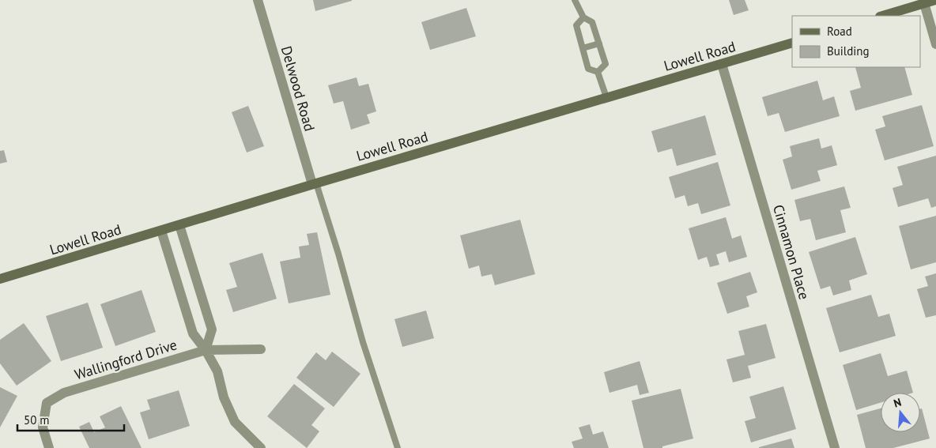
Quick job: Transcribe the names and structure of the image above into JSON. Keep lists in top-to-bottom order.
{
  "streets": {
    "street": [
      "Lowell Road",
      "Delwood Road",
      "Cinnamon Place",
      "Wallingford Drive"
    ]
  },
  "crossings": [
    ["Lowell Road", "Delwood Road"],
    ["Lowell Road", "Cinnamon Place"]
  ],
  "legend": ["Road", "Building"],
  "scale_bar": "50 m",
  "north": "top"
}
